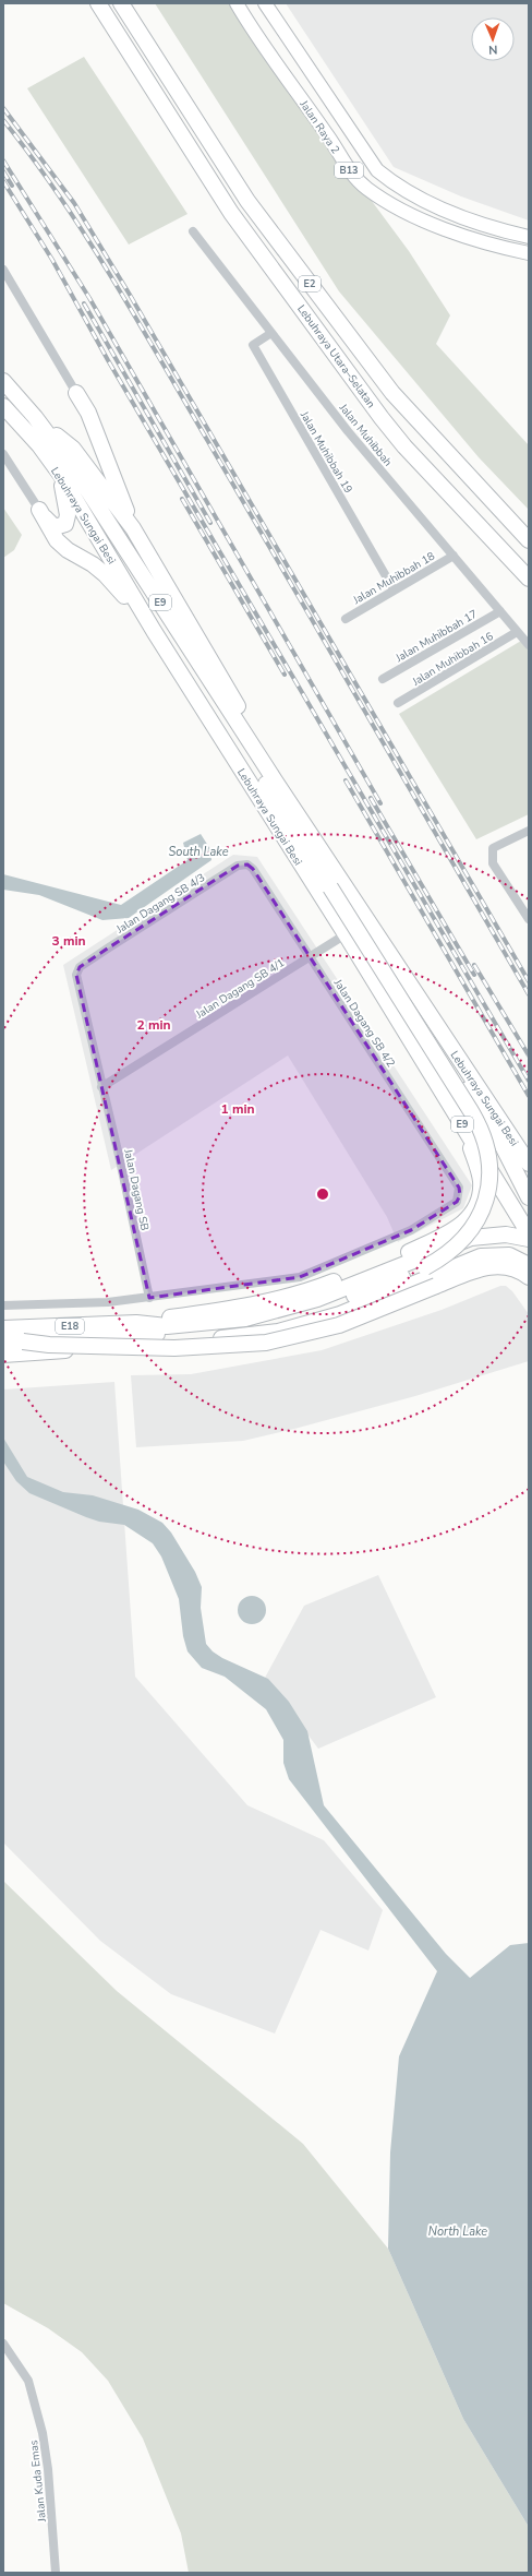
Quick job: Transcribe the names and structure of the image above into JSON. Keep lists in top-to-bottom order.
{
  "streets": {
    "highway": [
      "E2",
      "Lebuhraya Utara–Selatan",
      "Lebuhraya Sungai Besi",
      "E9",
      "E18"
    ],
    "main road": ["Jalan Raya 2", "B13"],
    "street": [
      "Jalan Muhibbah",
      "Jalan Muhibbah 19",
      "Jalan Muhibbah 18",
      "Jalan Muhibbah 17",
      "Jalan Muhibbah 16",
      "Jalan Dagang SB 4/3",
      "Jalan Dagang SB 4/1",
      "Jalan Dagang SB 4/2",
      "Jalan Dagang SB",
      "Jalan Kuda Emas"
    ]
  },
  "crossings": [
    ["Jalan Muhibbah", "Jalan Muhibbah 19"],
    ["Jalan Muhibbah", "Jalan Muhibbah 18"],
    ["Jalan Muhibbah", "Jalan Muhibbah 17"],
    ["Jalan Muhibbah", "Jalan Muhibbah 16"],
    ["Jalan Muhibbah 19", "Jalan Muhibbah 18"],
    ["Lebuhraya Sungai Besi", "Jalan Dagang SB 4/1"],
    ["Jalan Dagang SB 4/3", "Jalan Dagang SB 4/1"],
    ["Jalan Dagang SB 4/3", "Jalan Dagang SB 4/2"],
    ["Jalan Dagang SB 4/3", "Jalan Dagang SB"],
    ["Jalan Dagang SB 4/1", "Jalan Dagang SB 4/2"],
    ["Jalan Dagang SB 4/1", "Jalan Dagang SB"],
    ["Jalan Dagang SB 4/2", "Jalan Dagang SB"]
  ],
  "water": ["South Lake", "North Lake"],
  "north": "bottom",
  "rings": ["3 min", "2 min", "1 min"]
}
